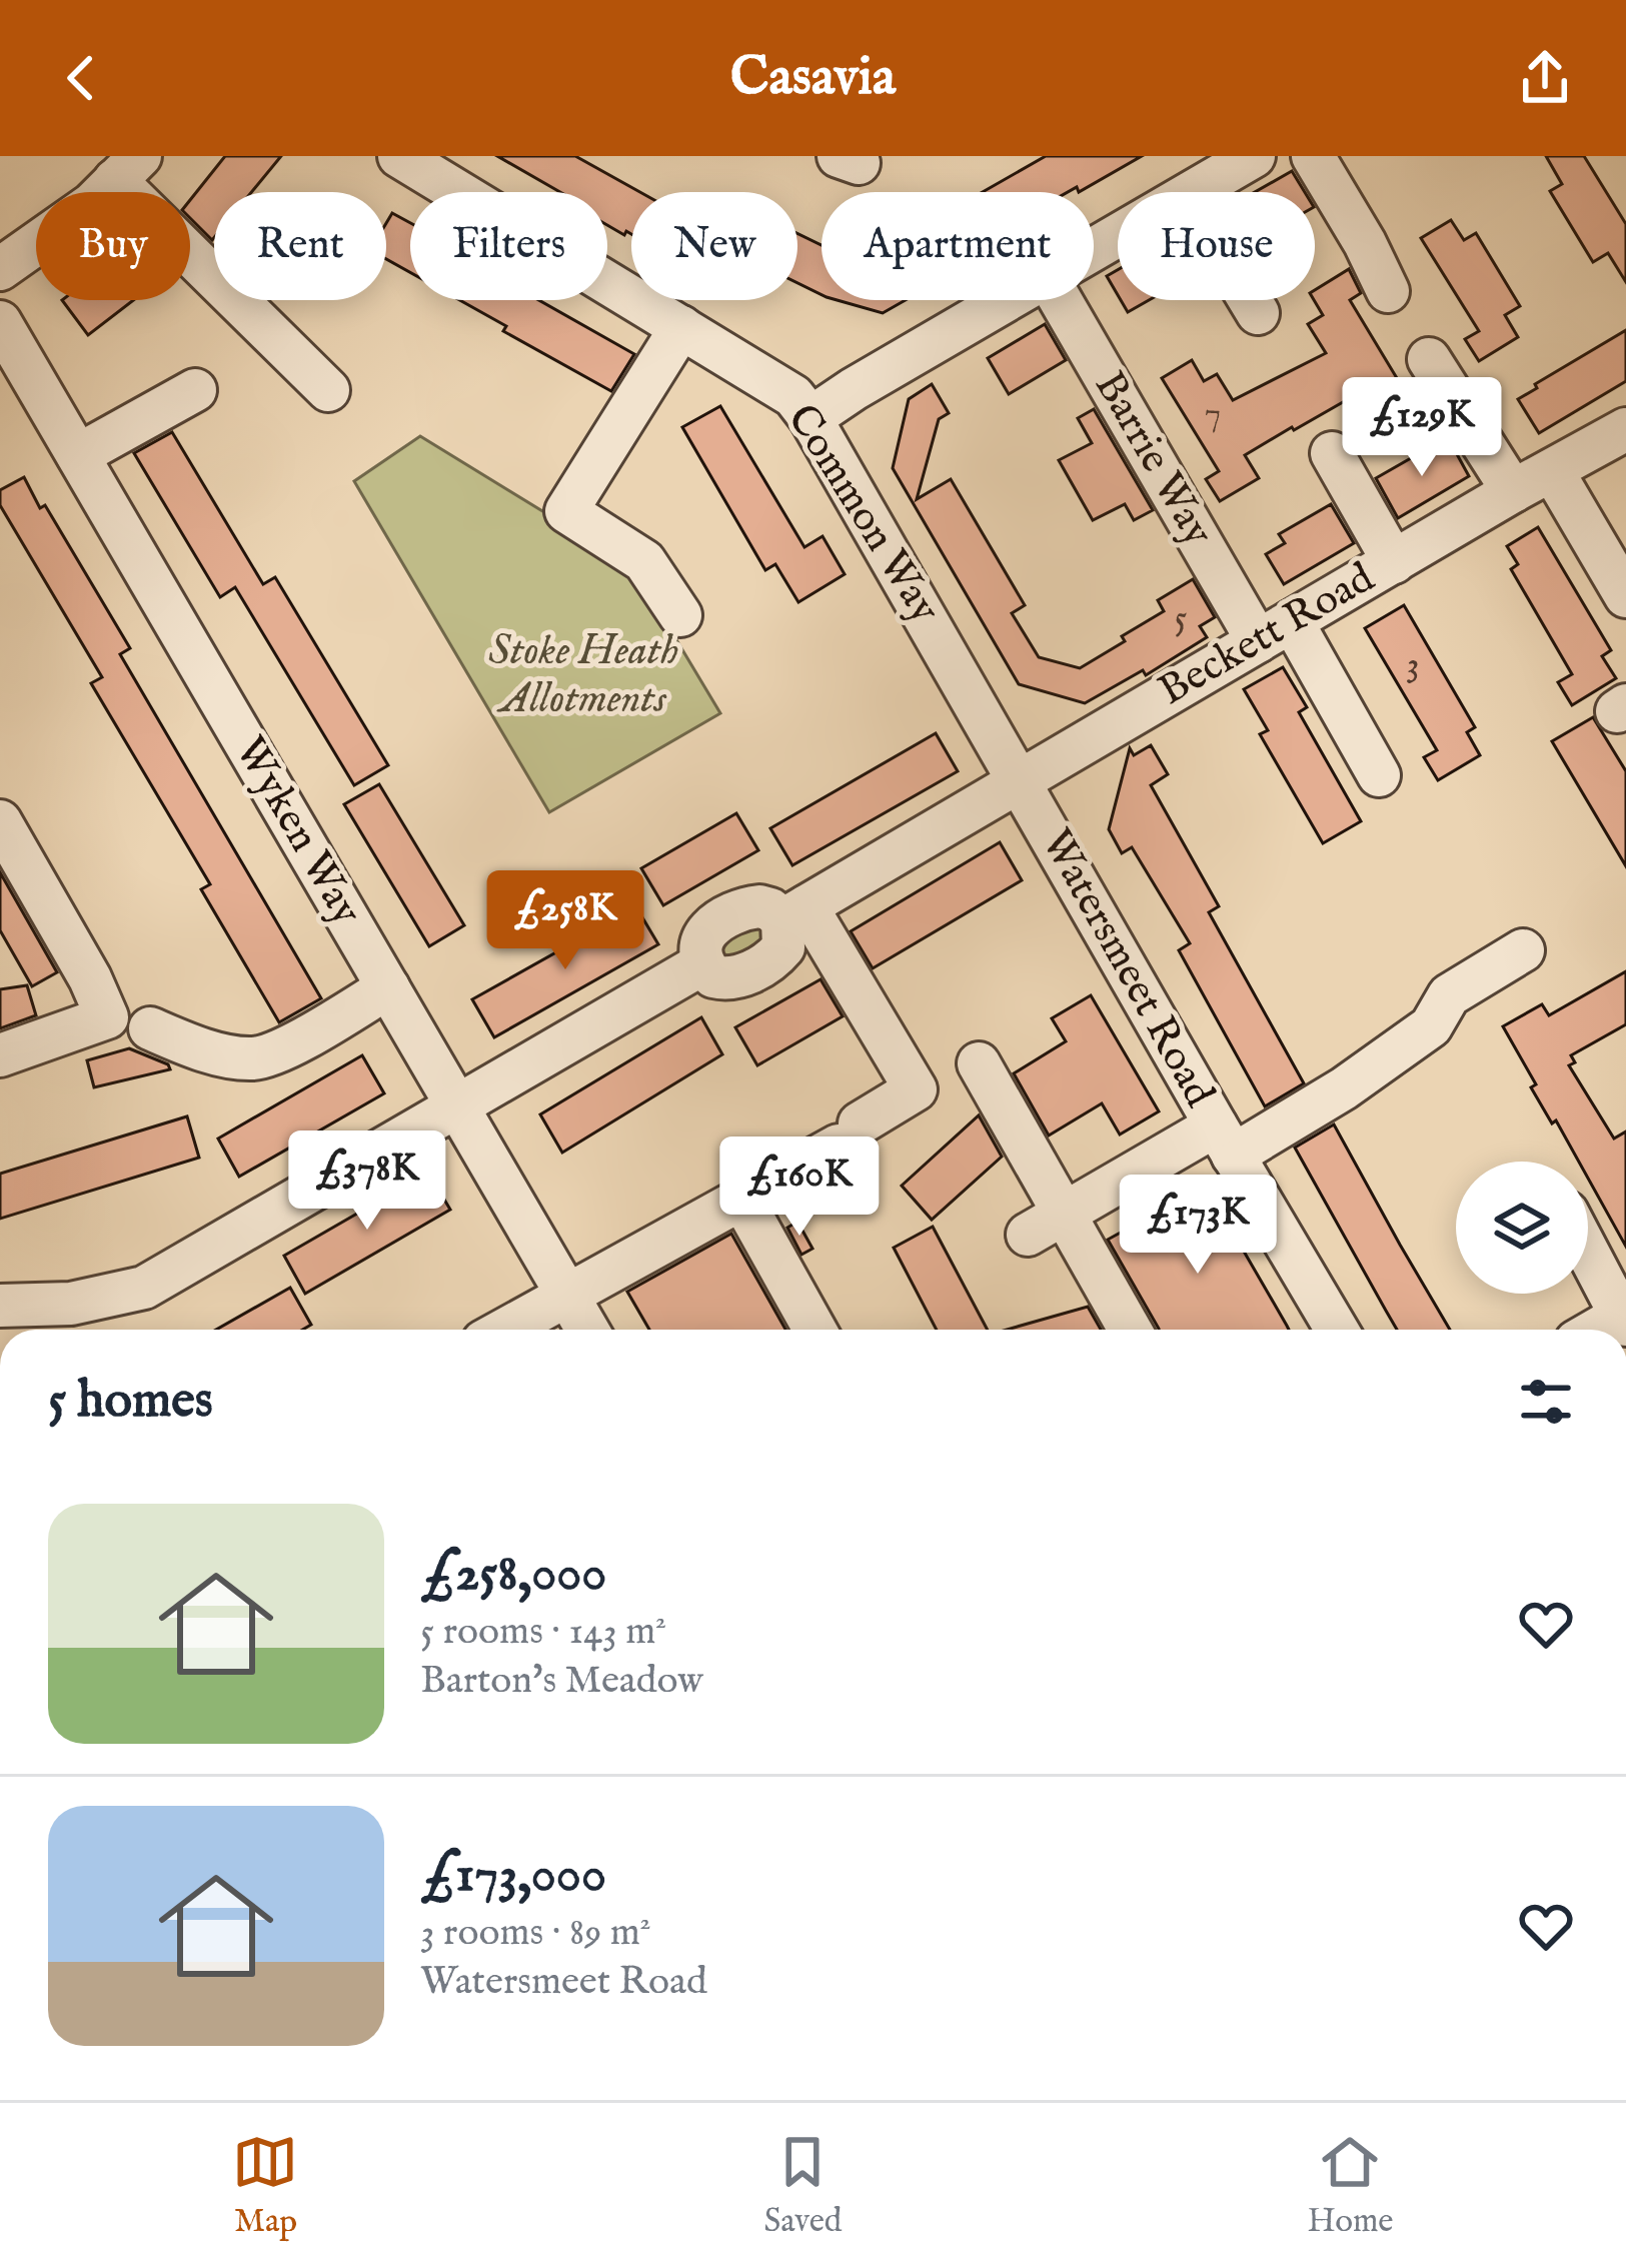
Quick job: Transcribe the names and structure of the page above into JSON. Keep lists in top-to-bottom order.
{
  "streets": {
    "street": [
      "Barrie Way",
      "Common Way",
      "Beckett Road",
      "Wyken Way",
      "Watersmeet Road"
    ]
  },
  "crossings": [
    ["Barrie Way", "Beckett Road"],
    ["Common Way", "Beckett Road"],
    ["Common Way", "Watersmeet Road"],
    ["Beckett Road", "Watersmeet Road"]
  ],
  "parks": ["Stoke Heath Allotments"],
  "house_numbers": ["7", "5", "3"],
  "page": {
    "header": "Casavia",
    "chip": [
      "Buy",
      "Rent",
      "Filters",
      "New",
      "Apartment",
      "House"
    ],
    "price": [
      "£129K",
      "£258K",
      "£378K",
      "£160K",
      "£173K"
    ],
    "heading": "5 homes",
    "list": [
      {
        "name": "£258,000",
        "note": "5 rooms · 143 m² · Barton's Meadow"
      },
      {
        "name": "£173,000",
        "note": "3 rooms · 89 m² · Watersmeet Road"
      }
    ],
    "tabs": ["Map", "Saved", "Home"]
  }
}
